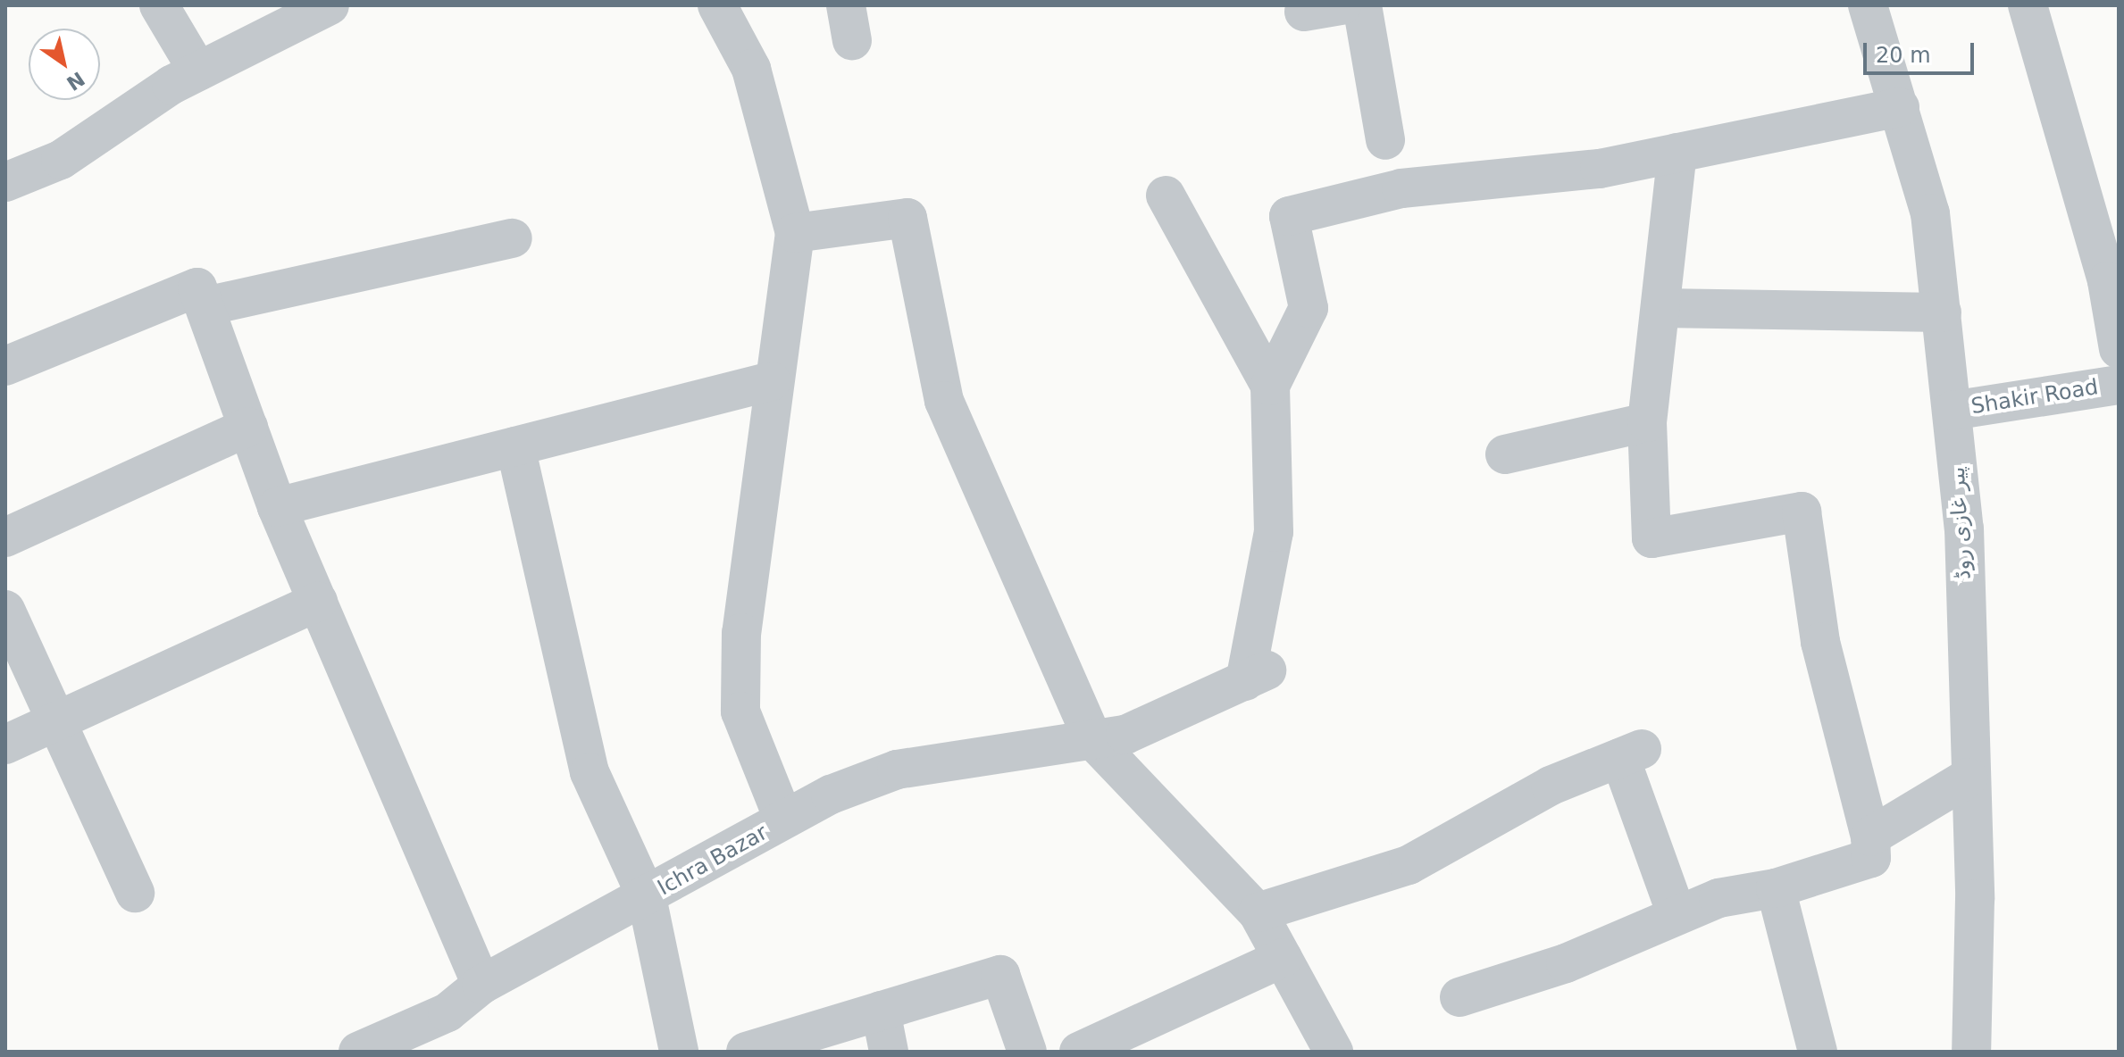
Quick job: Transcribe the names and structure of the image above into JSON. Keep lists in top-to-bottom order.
{
  "streets": {
    "street": ["Shakir Road", "پیر غازی روڈ", "Ichra Bazar"]
  },
  "crossings": [
    ["Shakir Road", "پیر غازی روڈ"]
  ],
  "scale_bar": "20 m",
  "north": "bottom right"
}
